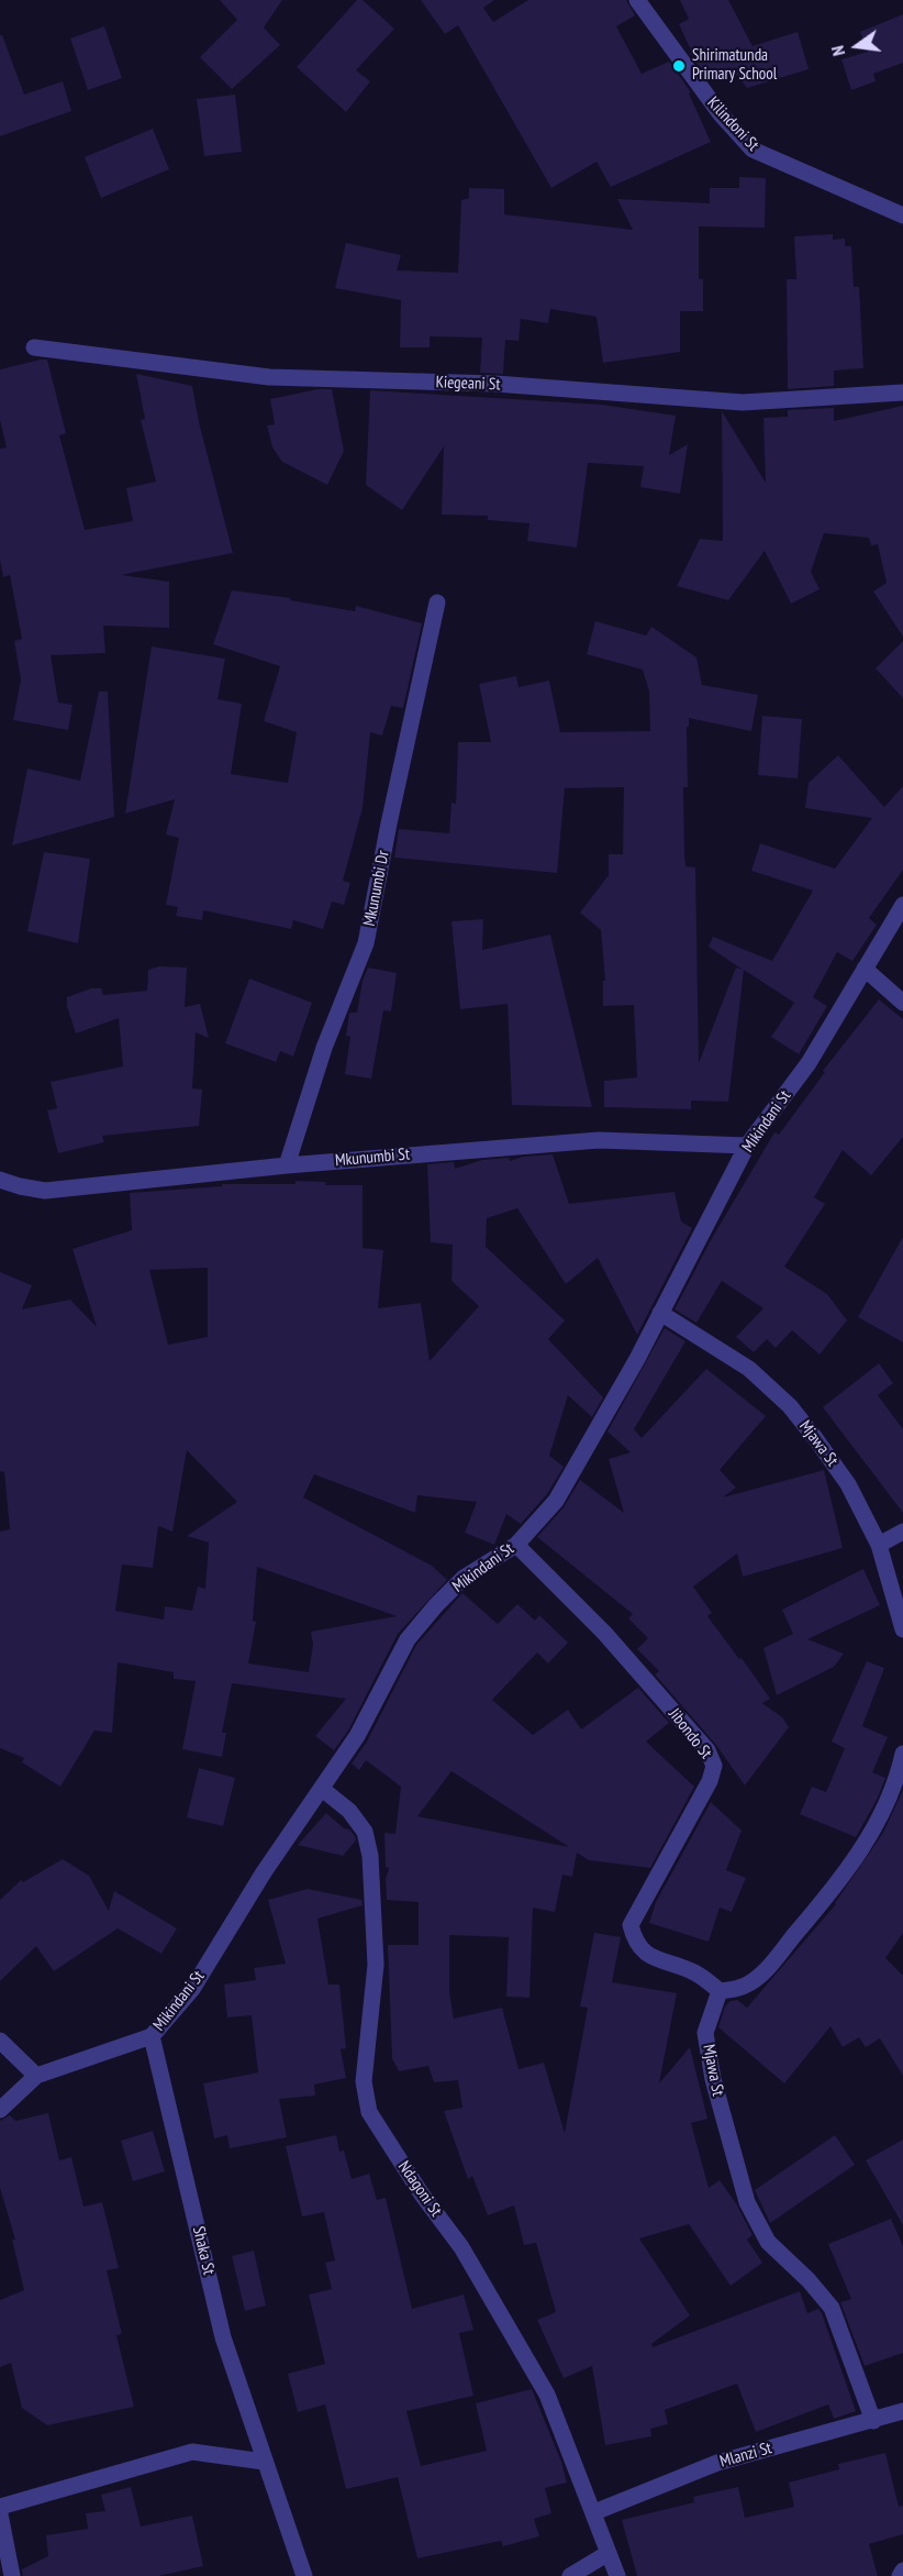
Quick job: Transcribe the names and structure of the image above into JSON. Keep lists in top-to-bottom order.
{
  "streets": {
    "street": [
      "Kilindoni St",
      "Kiegeani St",
      "Mkunumbi Dr",
      "Mikindani St",
      "Mkunumbi St",
      "Mjawa St",
      "Jibondo St",
      "Ndagoni St",
      "Shaka St",
      "Mlanzi St"
    ]
  },
  "crossings": [
    ["Mkunumbi Dr", "Mkunumbi St"],
    ["Mikindani St", "Mkunumbi St"],
    ["Mikindani St", "Mjawa St"],
    ["Mikindani St", "Jibondo St"],
    ["Mikindani St", "Ndagoni St"],
    ["Mikindani St", "Shaka St"],
    ["Mjawa St", "Jibondo St"],
    ["Mjawa St", "Mlanzi St"],
    ["Ndagoni St", "Mlanzi St"]
  ],
  "places": ["Shirimatunda Primary School"],
  "north": "left"
}
